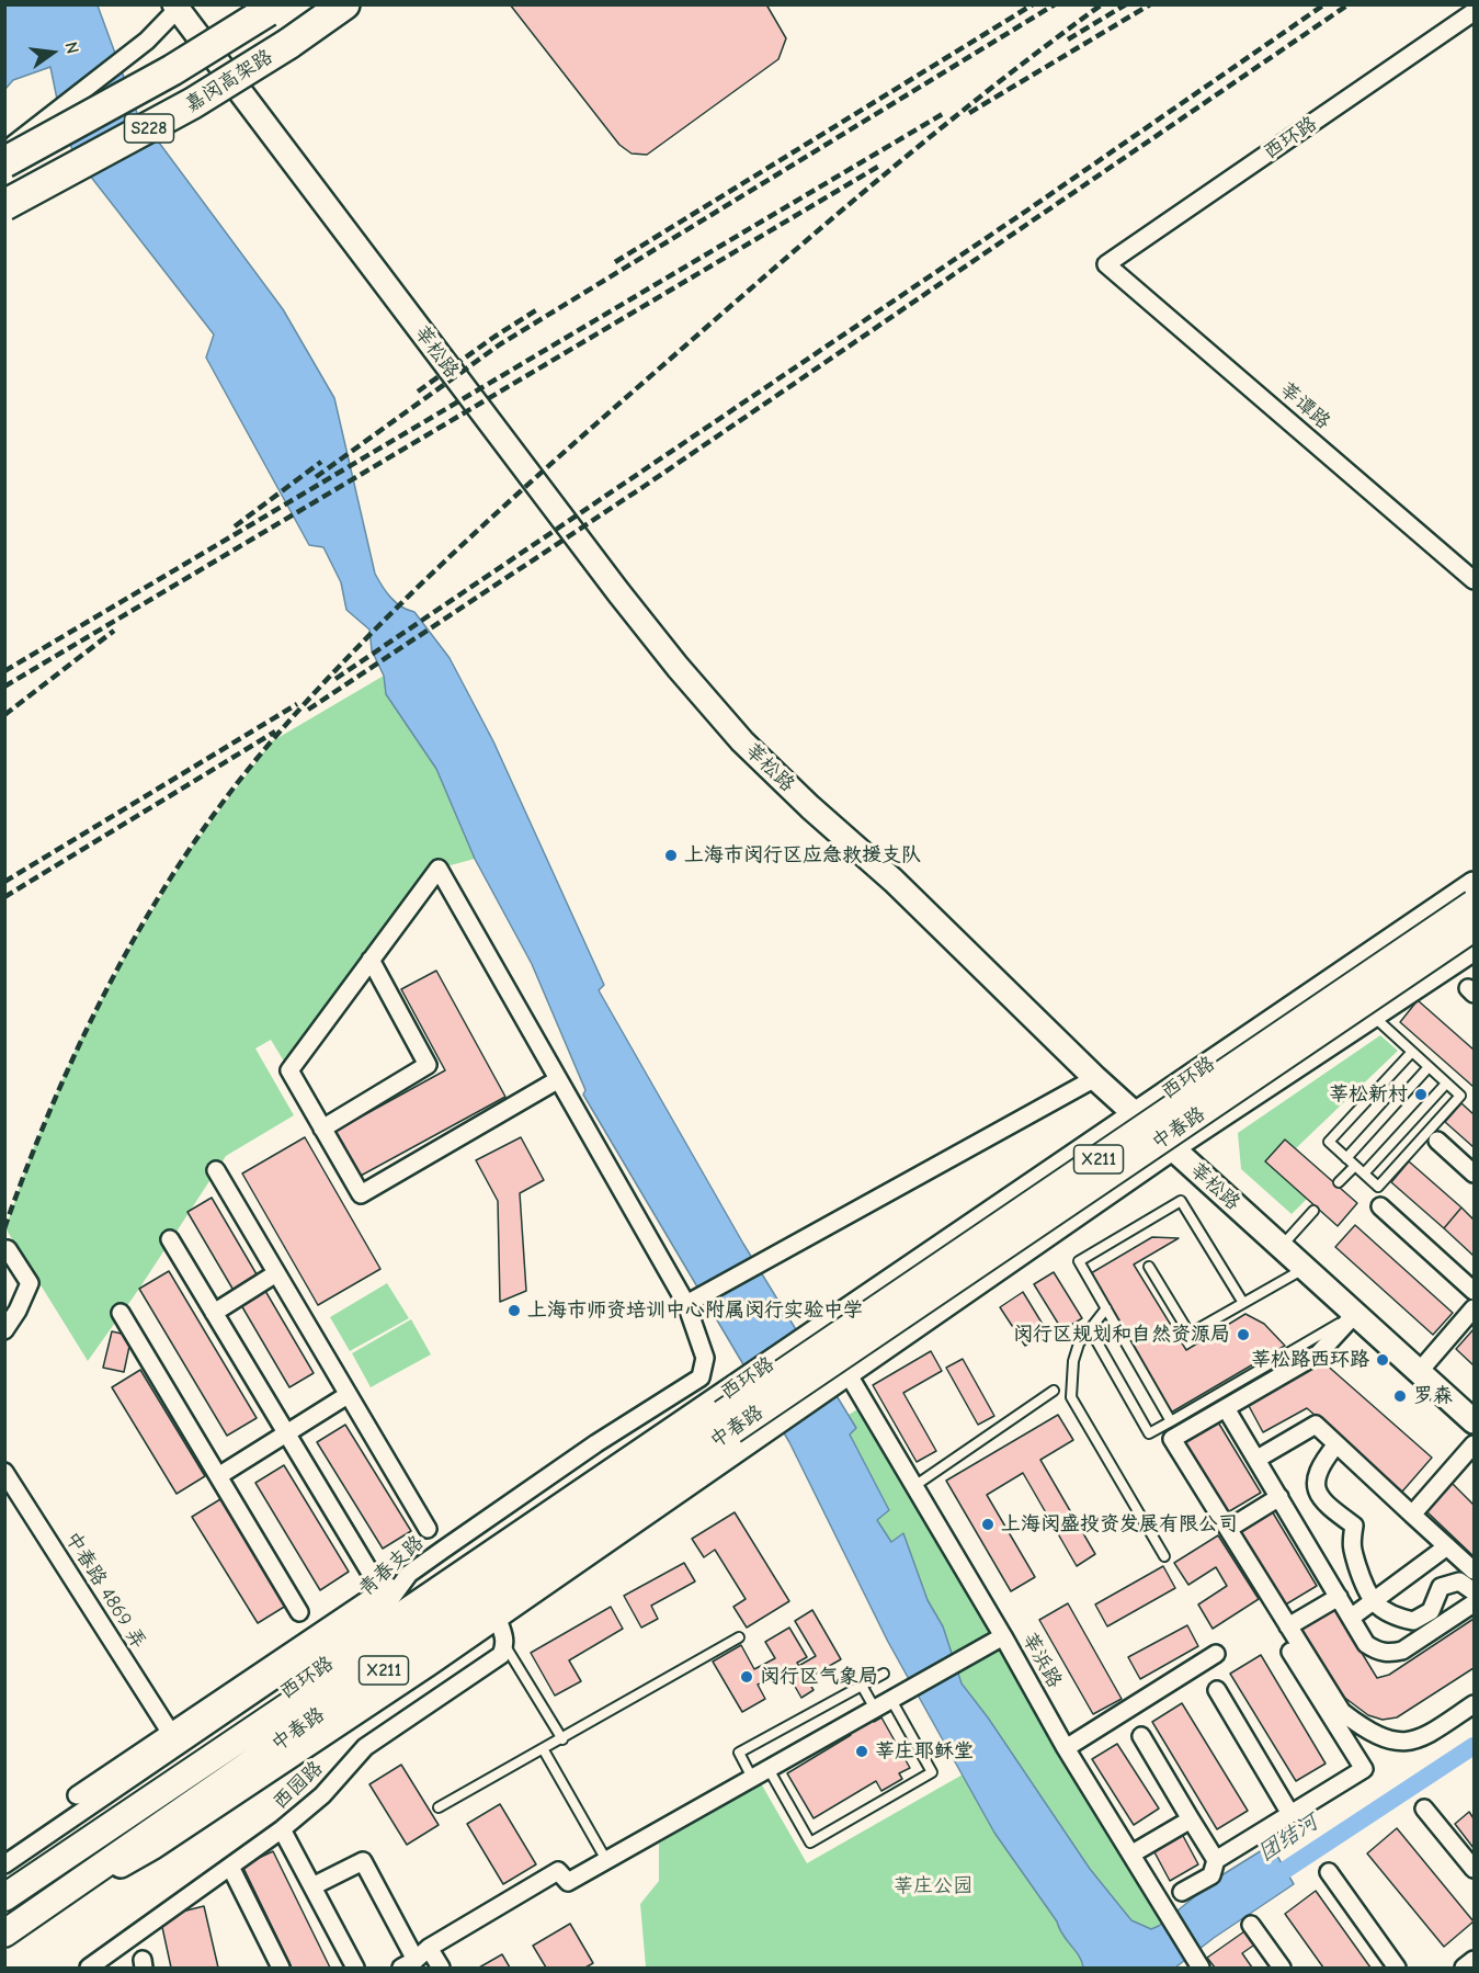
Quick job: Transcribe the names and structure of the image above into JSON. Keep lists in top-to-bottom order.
{
  "streets": {
    "highway": ["嘉闵高架路", "S228"],
    "main road": [
      "西环路",
      "莘松路",
      "中春路",
      "X211"
    ],
    "street": [
      "莘谭路",
      "青春支路",
      "中春路 4869 弄",
      "莘浜路",
      "西园路"
    ]
  },
  "crossings": [
    ["西环路", "莘松路"],
    ["西环路", "莘谭路"],
    ["西环路", "中春路"]
  ],
  "water": ["团结河"],
  "parks": ["莘庄公园"],
  "places": [
    "上海市闵行区应急救援支队",
    "莘松新村",
    "上海市师资培训中心附属闵行实验中学",
    "闵行区规划和自然资源局",
    "莘松路西环路",
    "罗森",
    "上海闵盛投资发展有限公司",
    "闵行区气象局",
    "莘庄耶稣堂"
  ],
  "north": "right"
}
